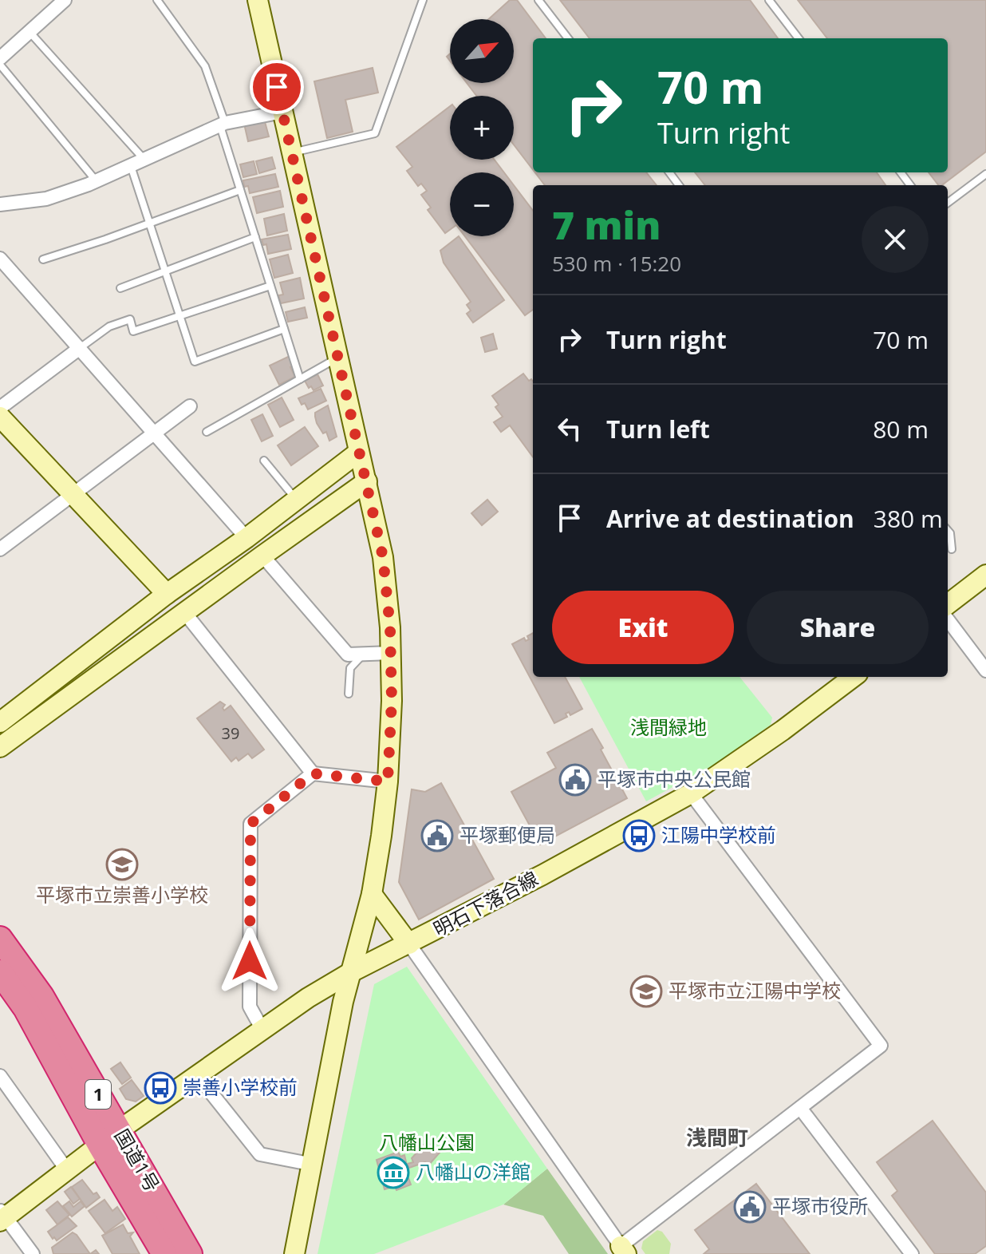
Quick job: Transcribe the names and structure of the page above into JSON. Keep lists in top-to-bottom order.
{
  "streets": {
    "highway": ["1", "国道1号"],
    "street": ["明石下落合線"]
  },
  "crossings": [
    ["明石下落合線", "国道1号"]
  ],
  "districts": ["浅間町"],
  "parks": ["浅間緑地", "八幡山公園"],
  "places": {
    "public building": ["平塚市中央公民館", "平塚郵便局", "平塚市役所"],
    "bus stop": ["江陽中学校前", "崇善小学校前"],
    "school or university": ["平塚市立崇善小学校", "平塚市立江陽中学校"],
    "museum": ["八幡山の洋館"]
  },
  "house_numbers": ["39"],
  "north": "top right",
  "page": {
    "map_buttons": ["+", "−"],
    "turn": ["70 m", "Turn right"],
    "heading": ["7 min", "530 m · 15:20"],
    "list": [
      {
        "name": "Turn right",
        "value": "70 m"
      },
      {
        "name": "Turn left",
        "value": "80 m"
      },
      {
        "name": "Arrive at destination",
        "value": "380 m"
      }
    ],
    "buttons": ["Exit", "Share"]
  }
}
